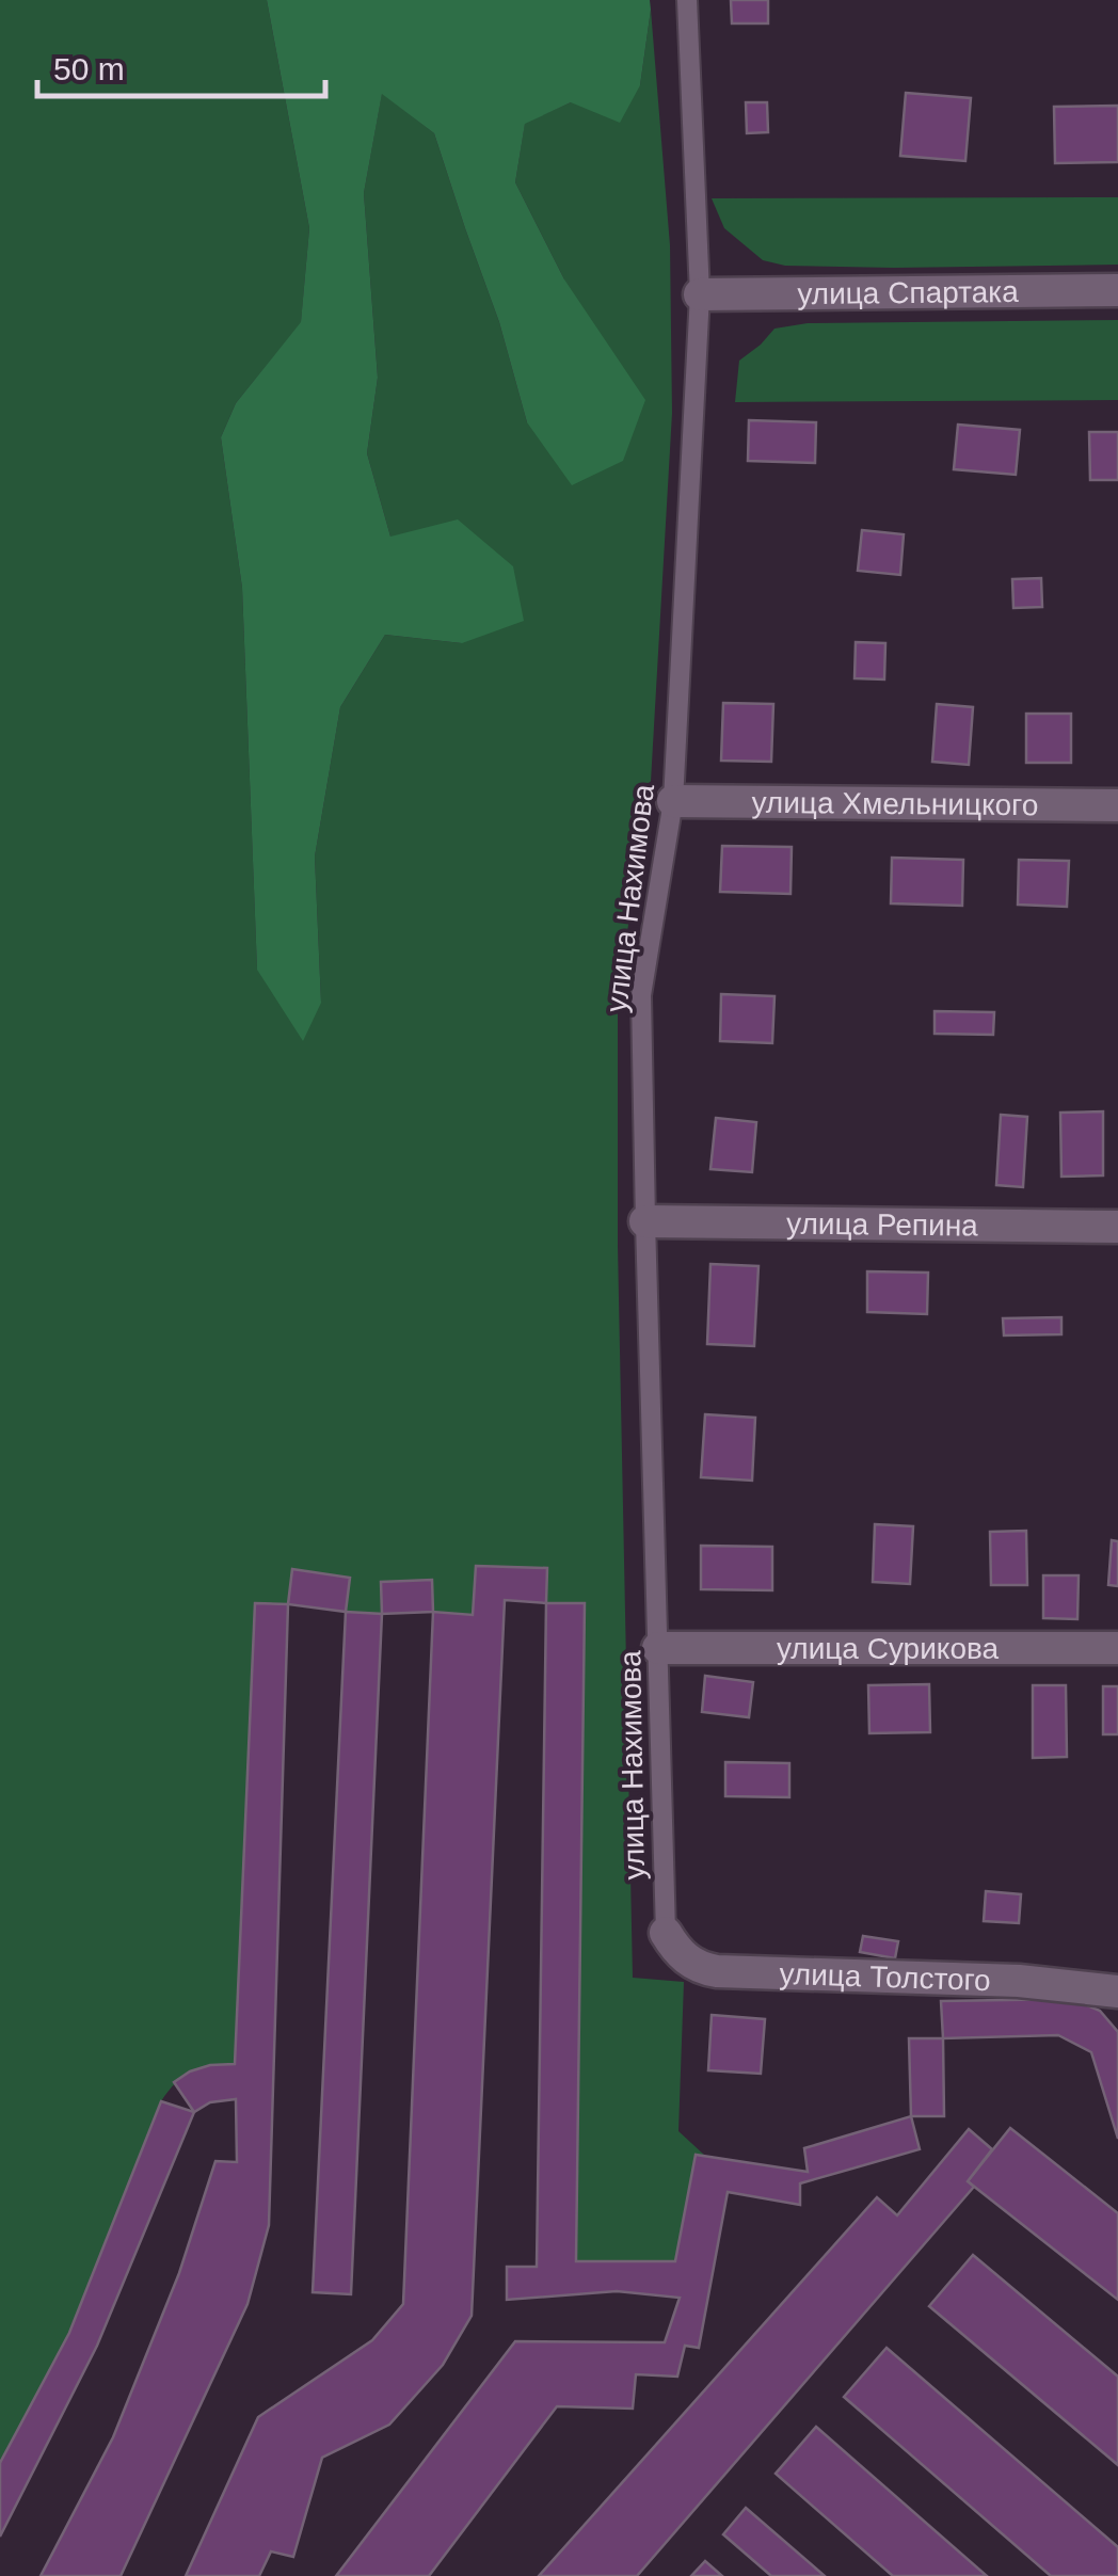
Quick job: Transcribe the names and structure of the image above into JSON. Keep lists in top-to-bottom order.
{
  "streets": {
    "street": [
      "улица Спартака",
      "улица Хмельницкого",
      "улица Репина",
      "улица Сурикова",
      "улица Толстого"
    ],
    "lane": ["улица Нахимова"]
  },
  "crossings": [
    ["улица Спартака", "улица Нахимова"],
    ["улица Хмельницкого", "улица Нахимова"],
    ["улица Нахимова", "улица Репина"],
    ["улица Нахимова", "улица Сурикова"],
    ["улица Нахимова", "улица Толстого"]
  ],
  "scale_bar": "50 m"
}
